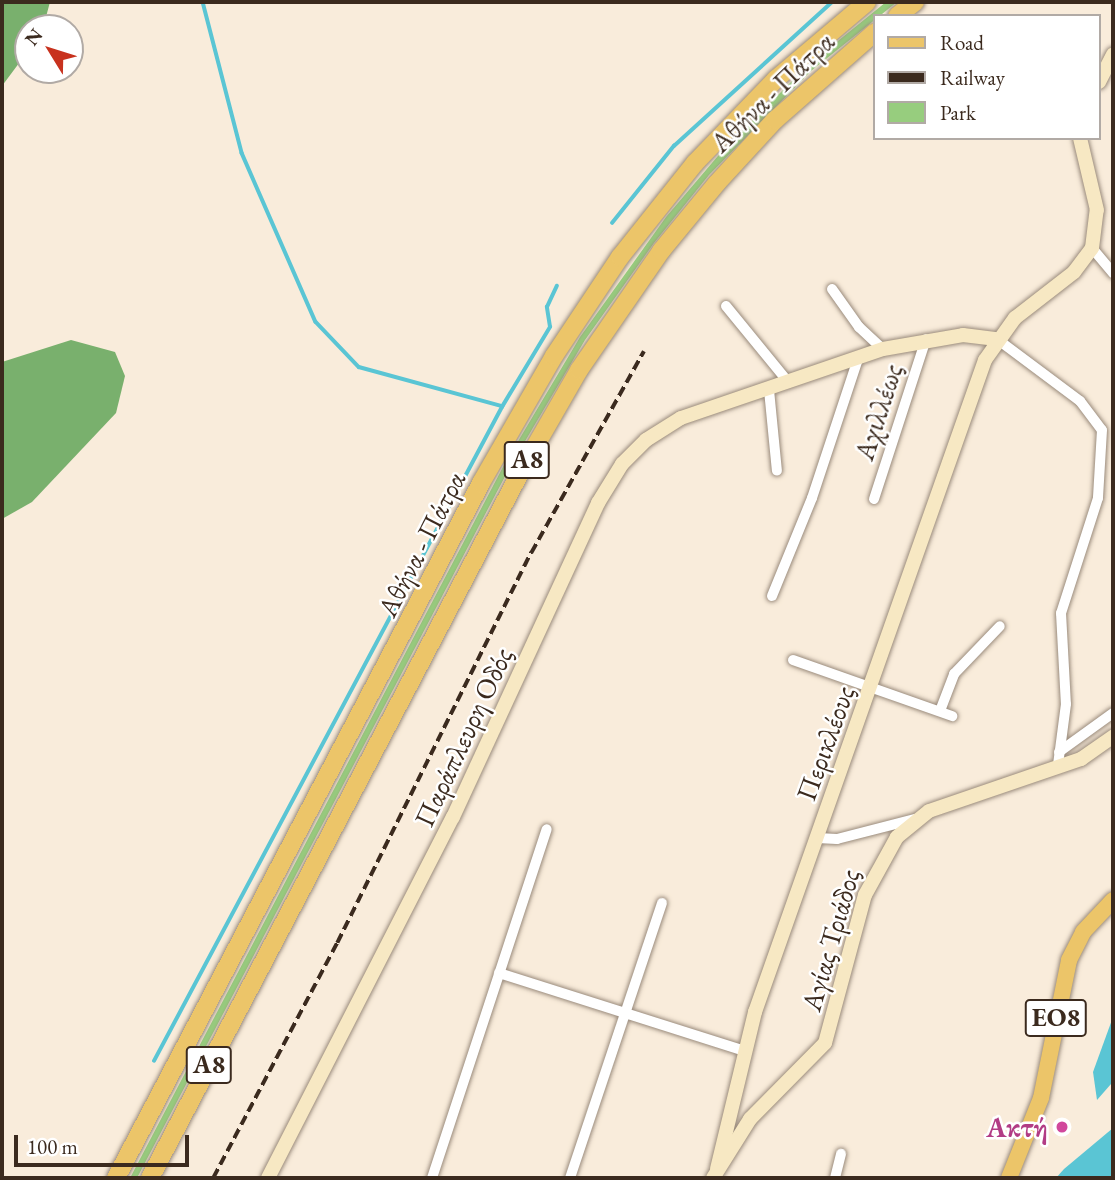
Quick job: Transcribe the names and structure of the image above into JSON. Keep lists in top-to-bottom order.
{
  "streets": {
    "highway": ["Αθήνα - Πάτρα", "Α8"],
    "main road": [
      "Παράπλευρη Οδός",
      "Περικλέους",
      "Αγίας Τριάδος",
      "ΕΟ8"
    ],
    "street": ["Αχιλλέως"]
  },
  "crossings": [
    ["Αχιλλέως", "Παράπλευρη Οδός"],
    ["Παράπλευρη Οδός", "Περικλέους"],
    ["Περικλέους", "Αγίας Τριάδος"]
  ],
  "places": ["Ακτή"],
  "legend": ["Road", "Railway", "Park"],
  "scale_bar": "100 m",
  "north": "top left"
}
